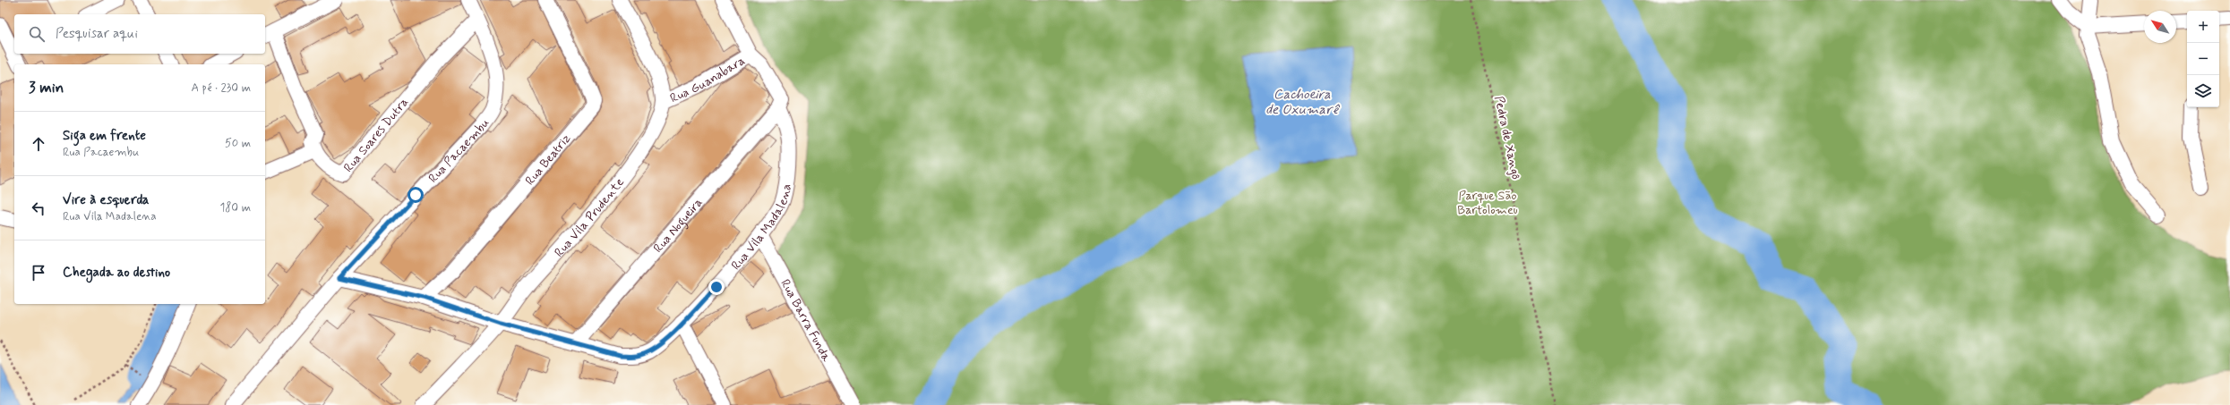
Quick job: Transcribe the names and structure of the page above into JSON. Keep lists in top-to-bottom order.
{
  "streets": {
    "street": [
      "Rua Guanabara",
      "Rua Soares Dutra",
      "Rua Pacaembu",
      "Rua Beatriz",
      "Rua Vila Prudente",
      "Rua Nogueira",
      "Rua Vila Madalena",
      "Rua Barra Funda"
    ],
    "path": ["Pedra de Xangô"]
  },
  "crossings": [
    ["Rua Guanabara", "Rua Vila Prudente"],
    ["Rua Guanabara", "Rua Vila Madalena"],
    ["Rua Soares Dutra", "Rua Pacaembu"],
    ["Rua Pacaembu", "Rua Vila Madalena"],
    ["Rua Beatriz", "Rua Vila Madalena"],
    ["Rua Vila Prudente", "Rua Vila Madalena"],
    ["Rua Nogueira", "Rua Vila Madalena"],
    ["Rua Vila Madalena", "Rua Barra Funda"]
  ],
  "water": ["Cachoeira de Oxumarê"],
  "parks": ["Parque São Bartolomeu"],
  "north": "top left",
  "page": {
    "map_buttons": ["+", "−"],
    "search": "Pesquisar aqui",
    "heading": ["3 min", "A pé · 230 m"],
    "list": [
      ["Siga em frente", "Rua Pacaembu", "50 m"],
      ["Vire à esquerda", "Rua Vila Madalena", "180 m"],
      "Chegada ao destino"
    ]
  }
}
